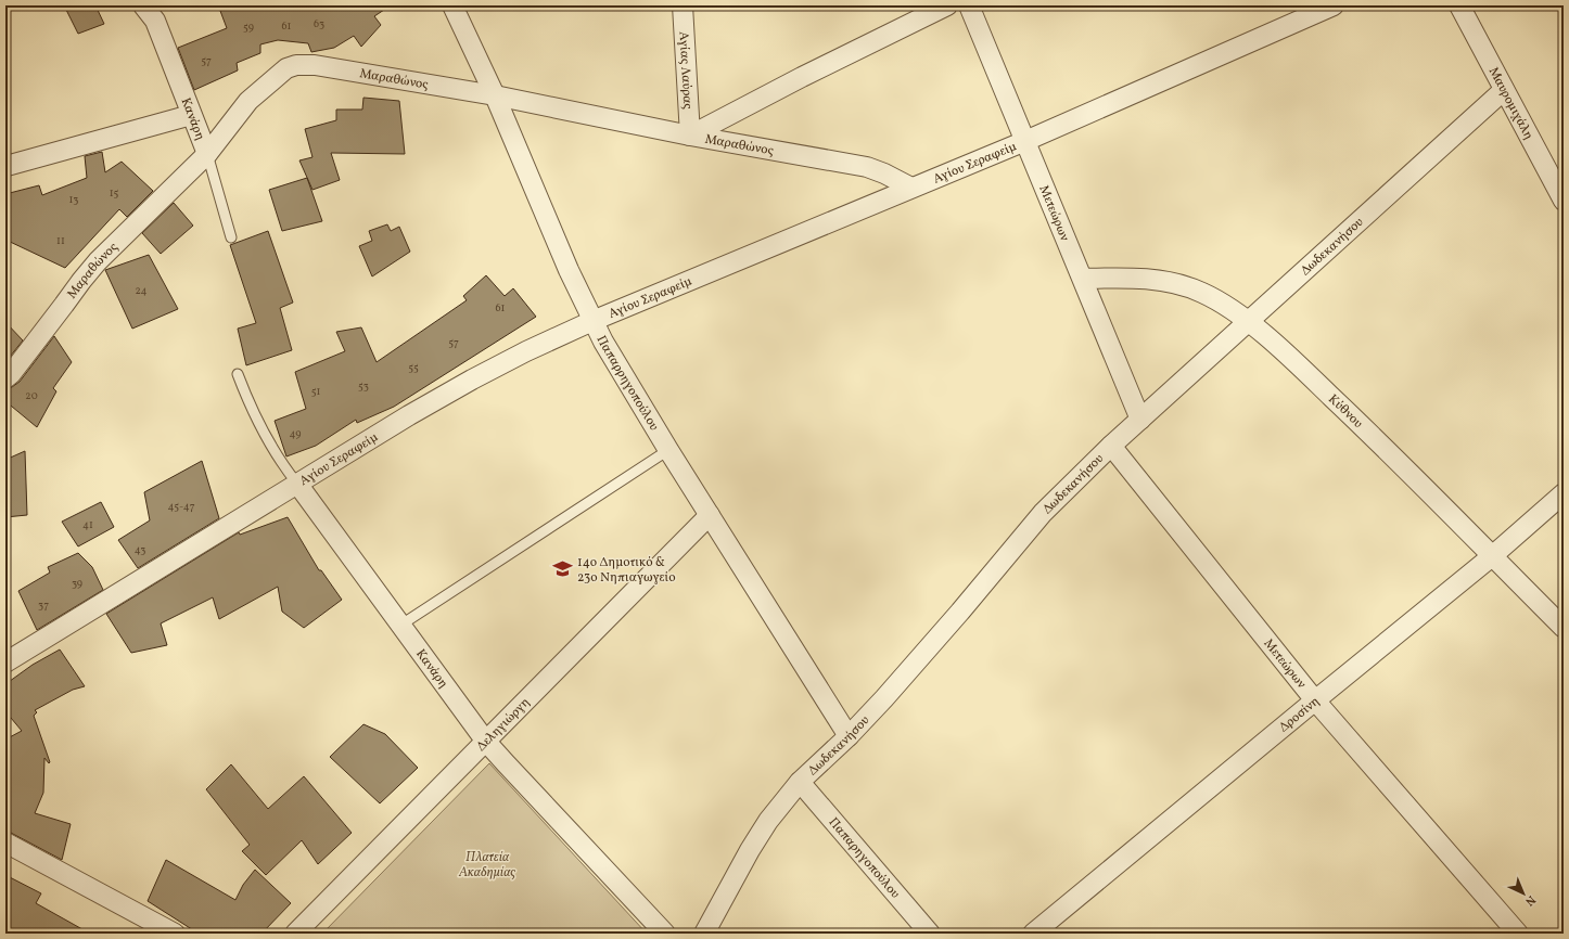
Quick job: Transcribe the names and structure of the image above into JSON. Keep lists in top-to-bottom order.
{
  "streets": {
    "street": [
      "Αγίας Λαύρας",
      "Μαραθώνος",
      "Μαυρομιχάλη",
      "Κανάρη",
      "Αγίου Σεραφείμ",
      "Μετεώρων",
      "Δωδεκανήσου",
      "Παπαρρηγοπούλου",
      "Κύθνου",
      "Δροσίνη",
      "Δεληγιώργη",
      "Παπαρηγοπούλου"
    ]
  },
  "crossings": [
    ["Αγίας Λαύρας", "Μαραθώνος"],
    ["Μαραθώνος", "Κανάρη"],
    ["Μαραθώνος", "Αγίου Σεραφείμ"],
    ["Μαραθώνος", "Παπαρρηγοπούλου"],
    ["Μαυρομιχάλη", "Δωδεκανήσου"],
    ["Κανάρη", "Αγίου Σεραφείμ"],
    ["Κανάρη", "Δεληγιώργη"],
    ["Αγίου Σεραφείμ", "Μετεώρων"],
    ["Αγίου Σεραφείμ", "Παπαρρηγοπούλου"],
    ["Μετεώρων", "Δωδεκανήσου"],
    ["Μετεώρων", "Κύθνου"],
    ["Μετεώρων", "Δροσίνη"],
    ["Δωδεκανήσου", "Παπαρρηγοπούλου"],
    ["Δωδεκανήσου", "Κύθνου"],
    ["Δωδεκανήσου", "Παπαρηγοπούλου"],
    ["Παπαρρηγοπούλου", "Δεληγιώργη"],
    ["Κύθνου", "Δροσίνη"]
  ],
  "parks": ["Πλατεία Ακαδημίας"],
  "places": {
    "school or university": ["14ο Δημοτικό & 23ο Νηπιαγωγείο"]
  },
  "house_numbers": [
    "63",
    "61",
    "59",
    "57",
    "15",
    "13",
    "11",
    "24",
    "61",
    "57",
    "55",
    "53",
    "51",
    "20",
    "49",
    "45-47",
    "41",
    "43",
    "39",
    "37"
  ],
  "north": "bottom right"
}
